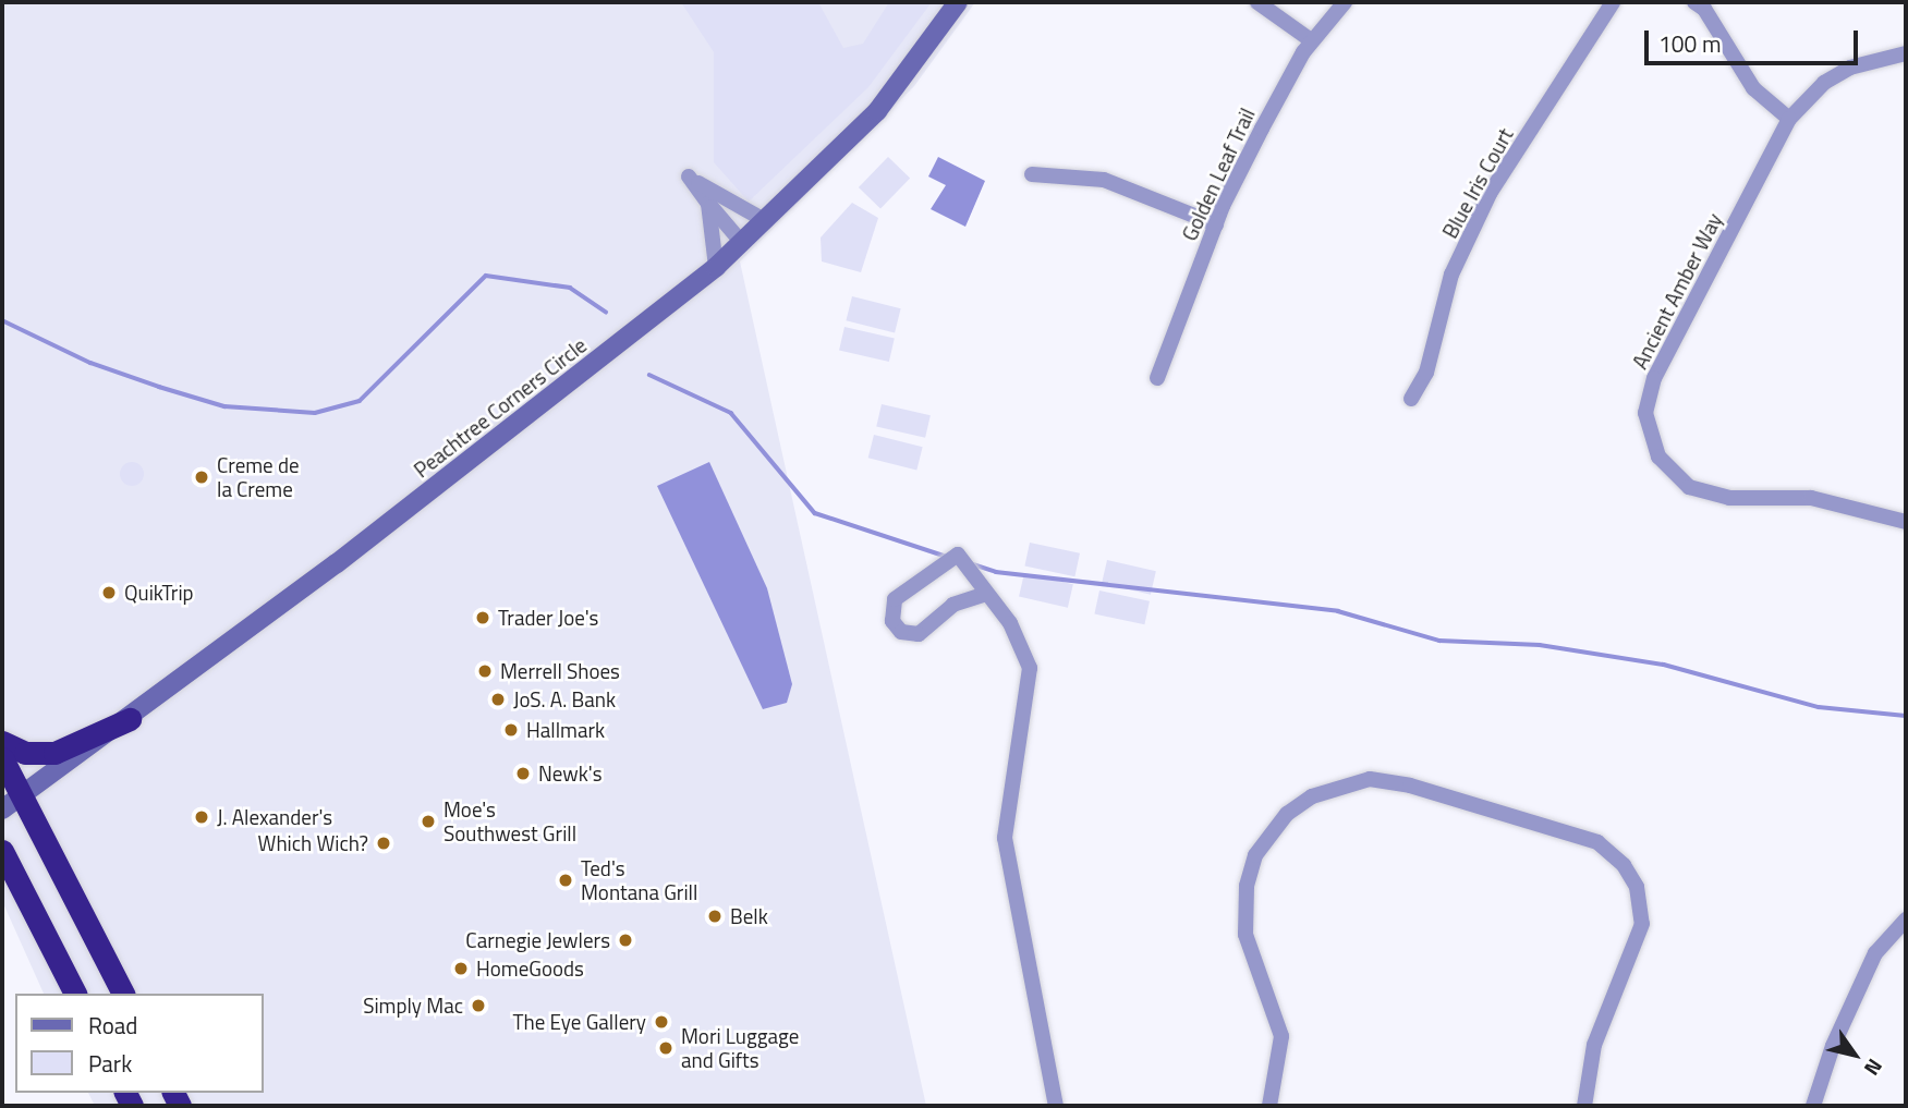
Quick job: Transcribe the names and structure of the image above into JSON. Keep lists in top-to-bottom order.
{
  "streets": {
    "street": [
      "Golden Leaf Trail",
      "Blue Iris Court",
      "Ancient Amber Way",
      "Peachtree Corners Circle"
    ]
  },
  "places": [
    "Creme de la Creme",
    "QuikTrip",
    "Trader Joe's",
    "Merrell Shoes",
    "JoS. A. Bank",
    "Hallmark",
    "Newk's",
    "J. Alexander's",
    "Moe's Southwest Grill",
    "Which Wich?",
    "Ted's Montana Grill",
    "Belk",
    "Carnegie Jewlers",
    "HomeGoods",
    "Simply Mac",
    "The Eye Gallery",
    "Mori Luggage and Gifts"
  ],
  "legend": ["Road", "Park"],
  "scale_bar": "100 m",
  "north": "bottom right"
}
